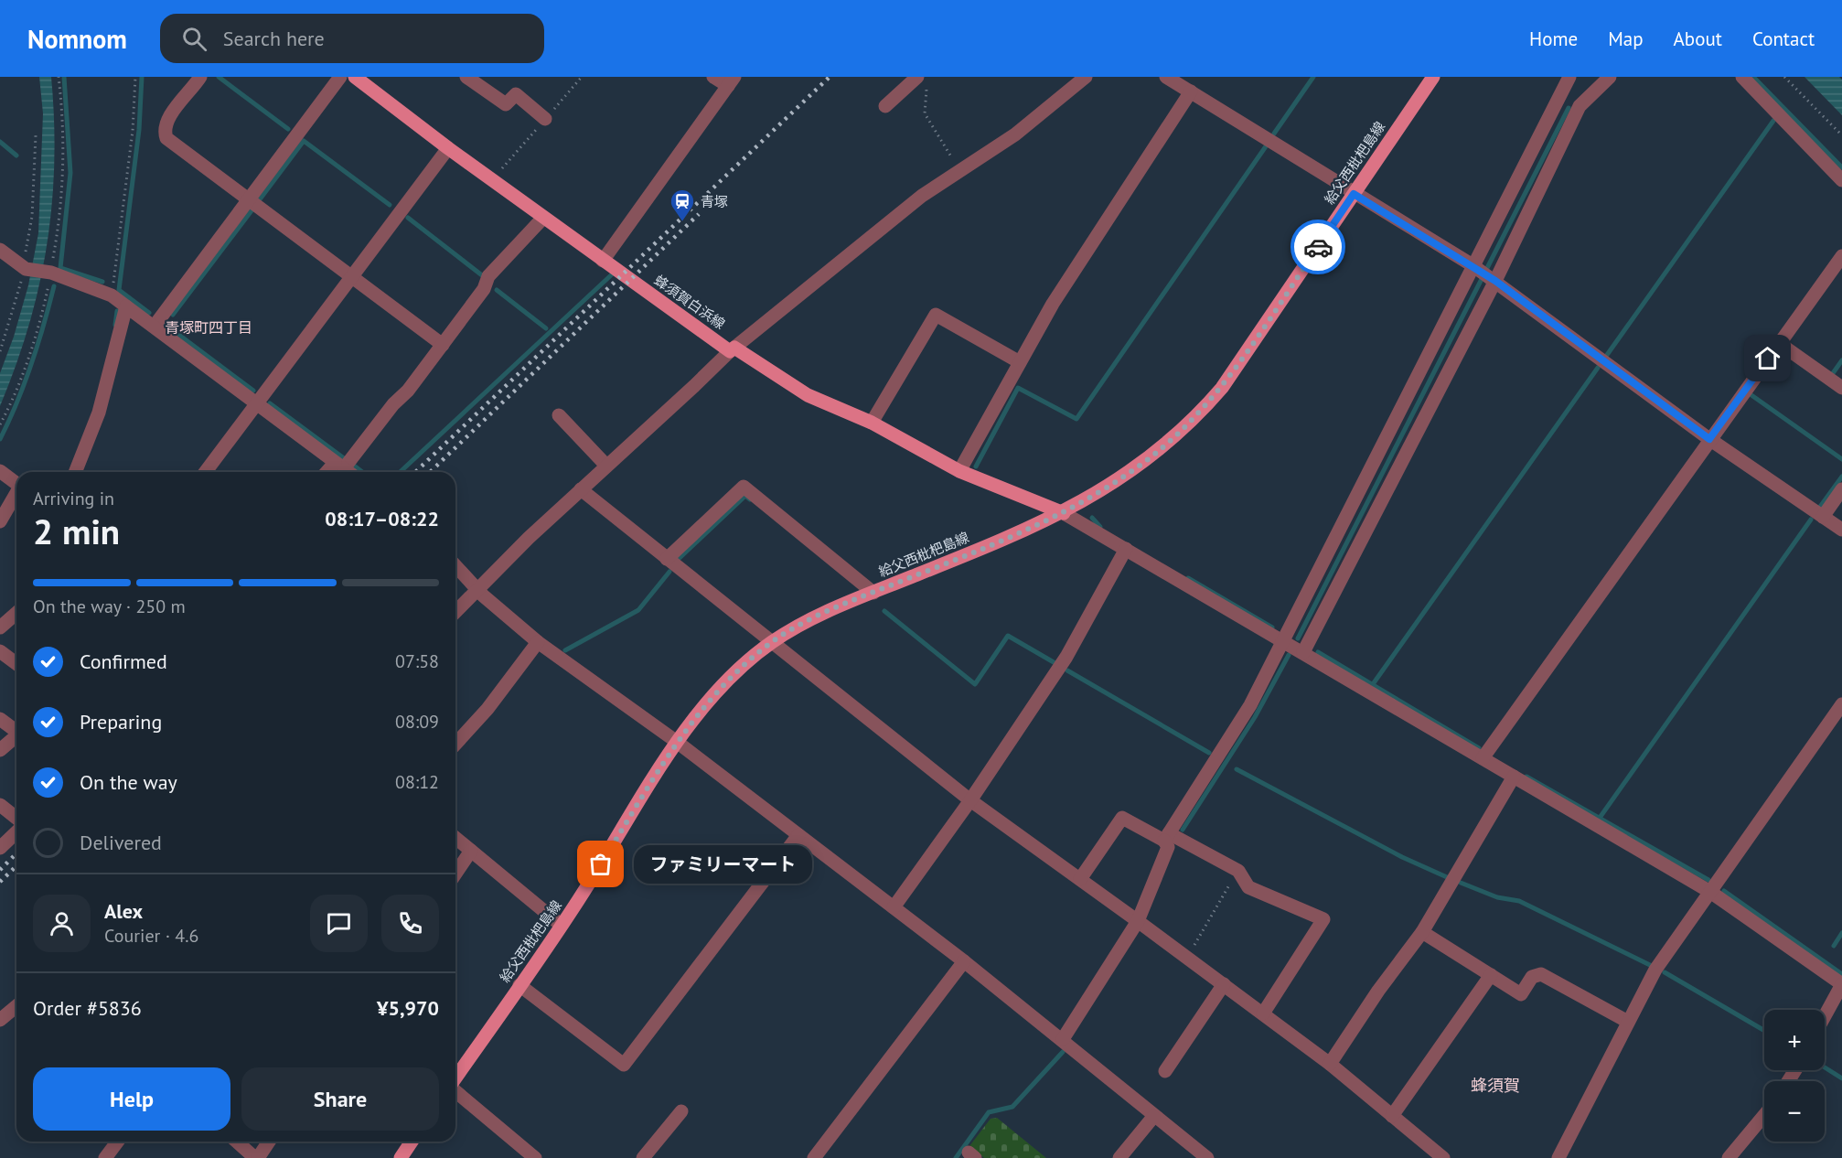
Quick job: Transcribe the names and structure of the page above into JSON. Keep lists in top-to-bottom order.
{
  "streets": {
    "main road": ["給父西枇杷島線", "蜂須賀白浜線"]
  },
  "crossings": [
    ["給父西枇杷島線", "蜂須賀白浜線"]
  ],
  "districts": ["青塚町四丁目", "蜂須賀"],
  "places": {
    "station": ["青塚"],
    "other": ["ファミリーマート"]
  },
  "page": {
    "header": "Nomnom",
    "search": "Search here",
    "nav": [
      "Home",
      "Map",
      "About",
      "Contact"
    ],
    "heading": ["2 min", "Arriving in", "08:17–08:22"],
    "panel": [
      "Alex",
      "Courier · 4.6",
      "Order #5836",
      "¥5,970"
    ],
    "bar": "On the way · 250 m",
    "list": [
      ["Confirmed", "07:58"],
      ["Preparing", "08:09"],
      ["On the way", "08:12"],
      "Delivered"
    ],
    "bubble": "ファミリーマート",
    "map_buttons": ["+", "−"],
    "buttons": ["Help", "Share"]
  }
}
